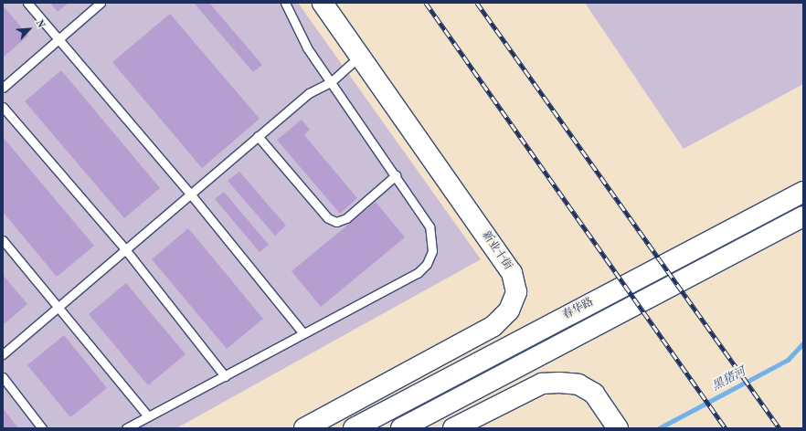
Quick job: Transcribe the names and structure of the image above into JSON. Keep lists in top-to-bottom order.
{
  "streets": {
    "main road": ["新业十街", "春华路"]
  },
  "water": ["黑猪河"],
  "north": "top right"
}
